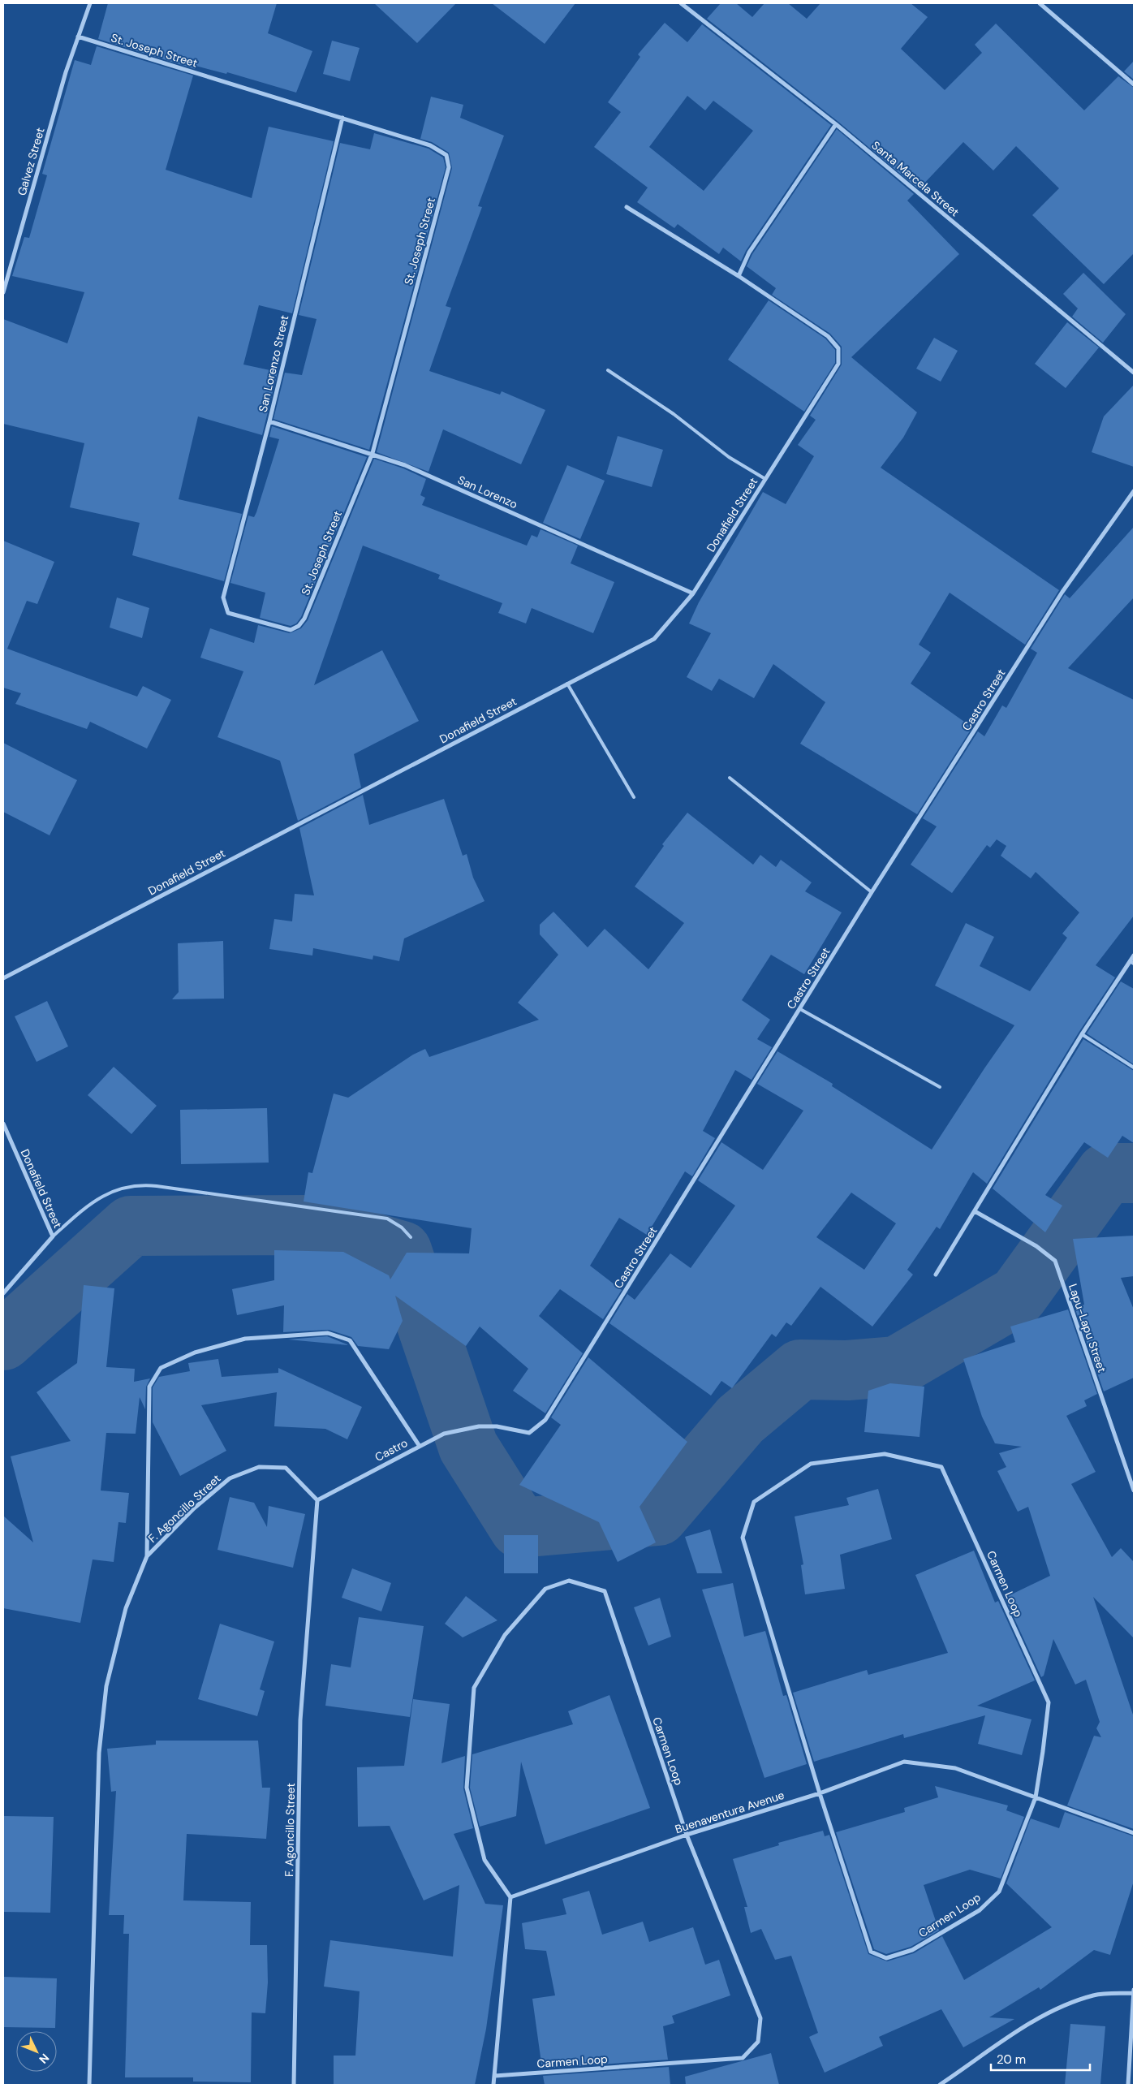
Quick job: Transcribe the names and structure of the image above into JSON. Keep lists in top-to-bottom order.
{
  "streets": {
    "street": [
      "St. Joseph Street",
      "Galvez Street",
      "Santa Marcela Street",
      "San Lorenzo Street",
      "San Lorenzo",
      "Donafield Street",
      "Castro Street",
      "Lapu-Lapu Street",
      "Castro",
      "F. Agoncillo Street",
      "Carmen Loop",
      "Buenaventura Avenue"
    ]
  },
  "crossings": [
    ["St. Joseph Street", "Galvez Street"],
    ["St. Joseph Street", "San Lorenzo Street"],
    ["St. Joseph Street", "San Lorenzo"],
    ["San Lorenzo Street", "San Lorenzo"],
    ["San Lorenzo", "Donafield Street"],
    ["Castro Street", "Castro"],
    ["Castro", "F. Agoncillo Street"],
    ["Carmen Loop", "Buenaventura Avenue"]
  ],
  "scale_bar": "20 m",
  "north": "bottom right"
}
